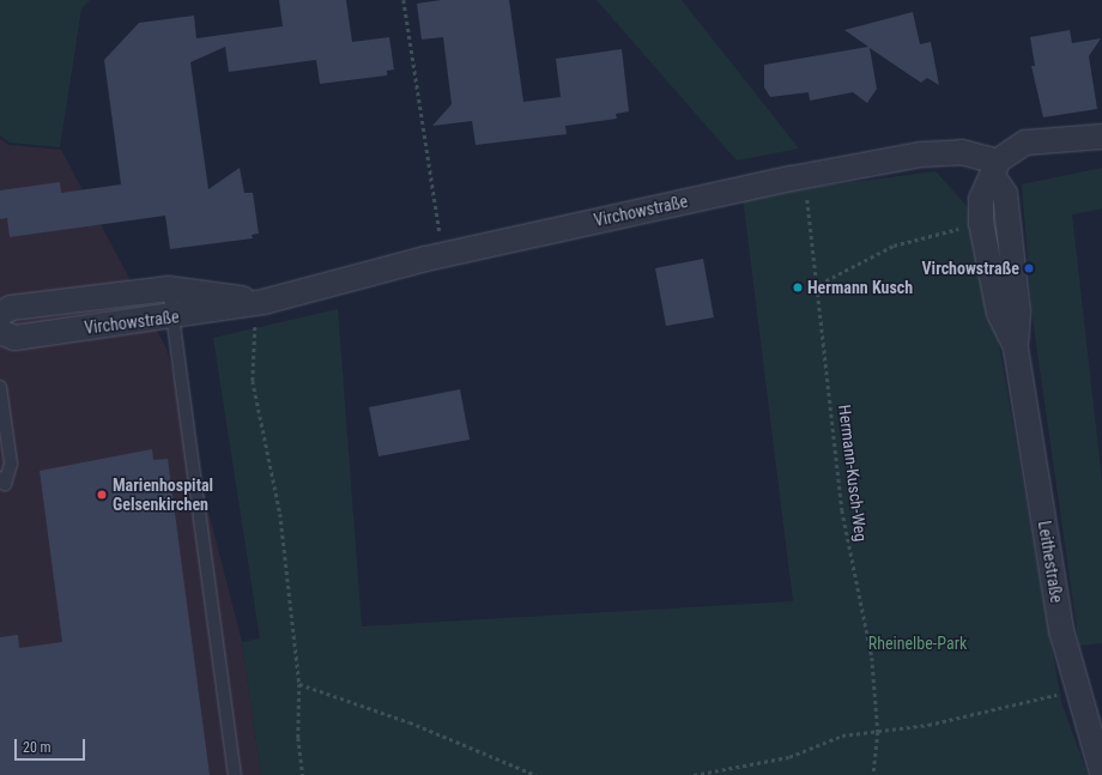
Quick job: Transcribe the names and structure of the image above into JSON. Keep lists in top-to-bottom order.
{
  "streets": {
    "street": ["Virchowstraße", "Leithestraße"],
    "path": ["Hermann-Kusch-Weg"]
  },
  "crossings": [
    ["Virchowstraße", "Hermann-Kusch-Weg"],
    ["Virchowstraße", "Leithestraße"]
  ],
  "parks": ["Rheinelbe-Park"],
  "places": ["Virchowstraße", "Hermann Kusch", "Marienhospital Gelsenkirchen"],
  "scale_bar": "20 m"
}
